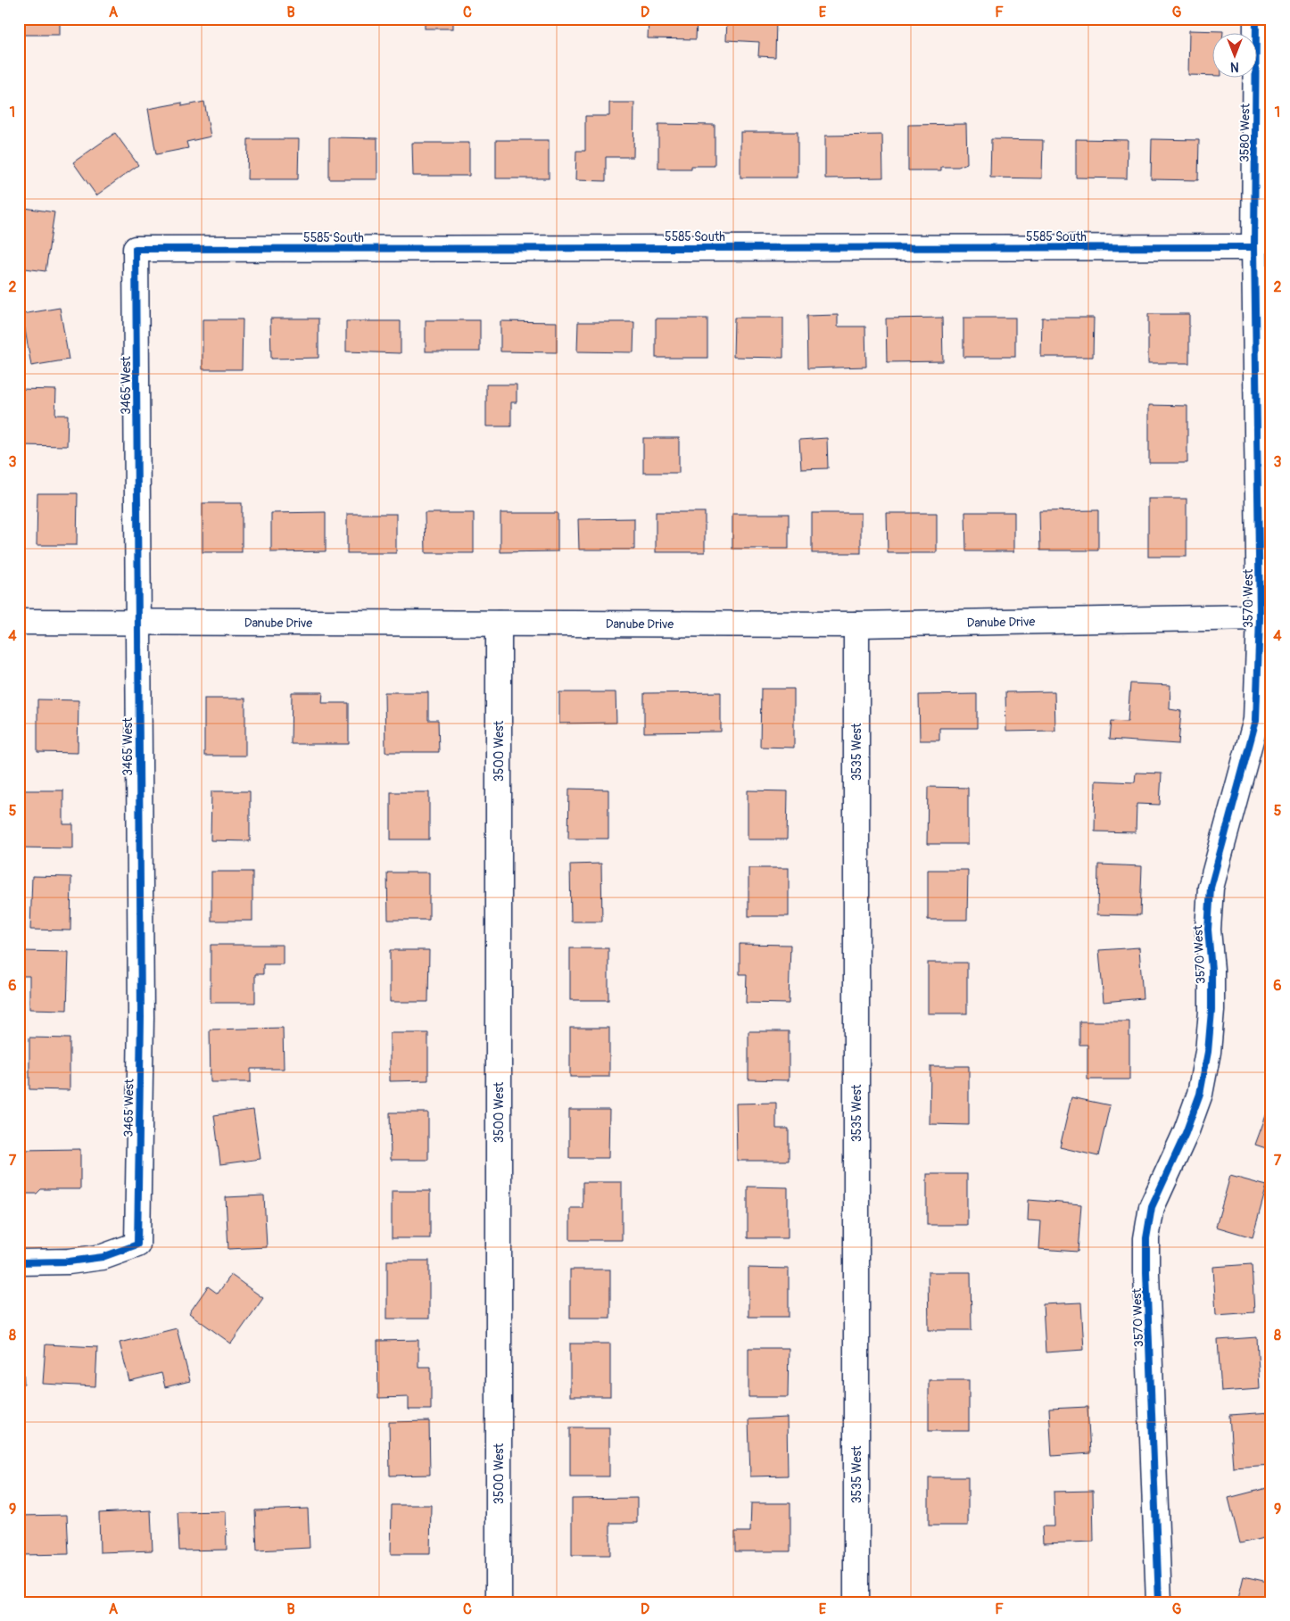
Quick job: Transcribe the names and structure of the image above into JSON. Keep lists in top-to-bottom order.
{
  "streets": {
    "street": [
      "3580 West",
      "5585 South",
      "3465 West",
      "3570 West",
      "Danube Drive",
      "3500 West",
      "3535 West"
    ]
  },
  "crossings": [
    ["3580 West", "5585 South"],
    ["3580 West", "3570 West"],
    ["5585 South", "3465 West"],
    ["5585 South", "3570 West"],
    ["3465 West", "Danube Drive"],
    ["3570 West", "Danube Drive"],
    ["Danube Drive", "3500 West"],
    ["Danube Drive", "3535 West"]
  ],
  "north": "bottom",
  "grid": {
    "columns": [
      "A",
      "B",
      "C",
      "D",
      "E",
      "F",
      "G"
    ],
    "rows": [
      "1",
      "2",
      "3",
      "4",
      "5",
      "6",
      "7",
      "8",
      "9"
    ]
  }
}
